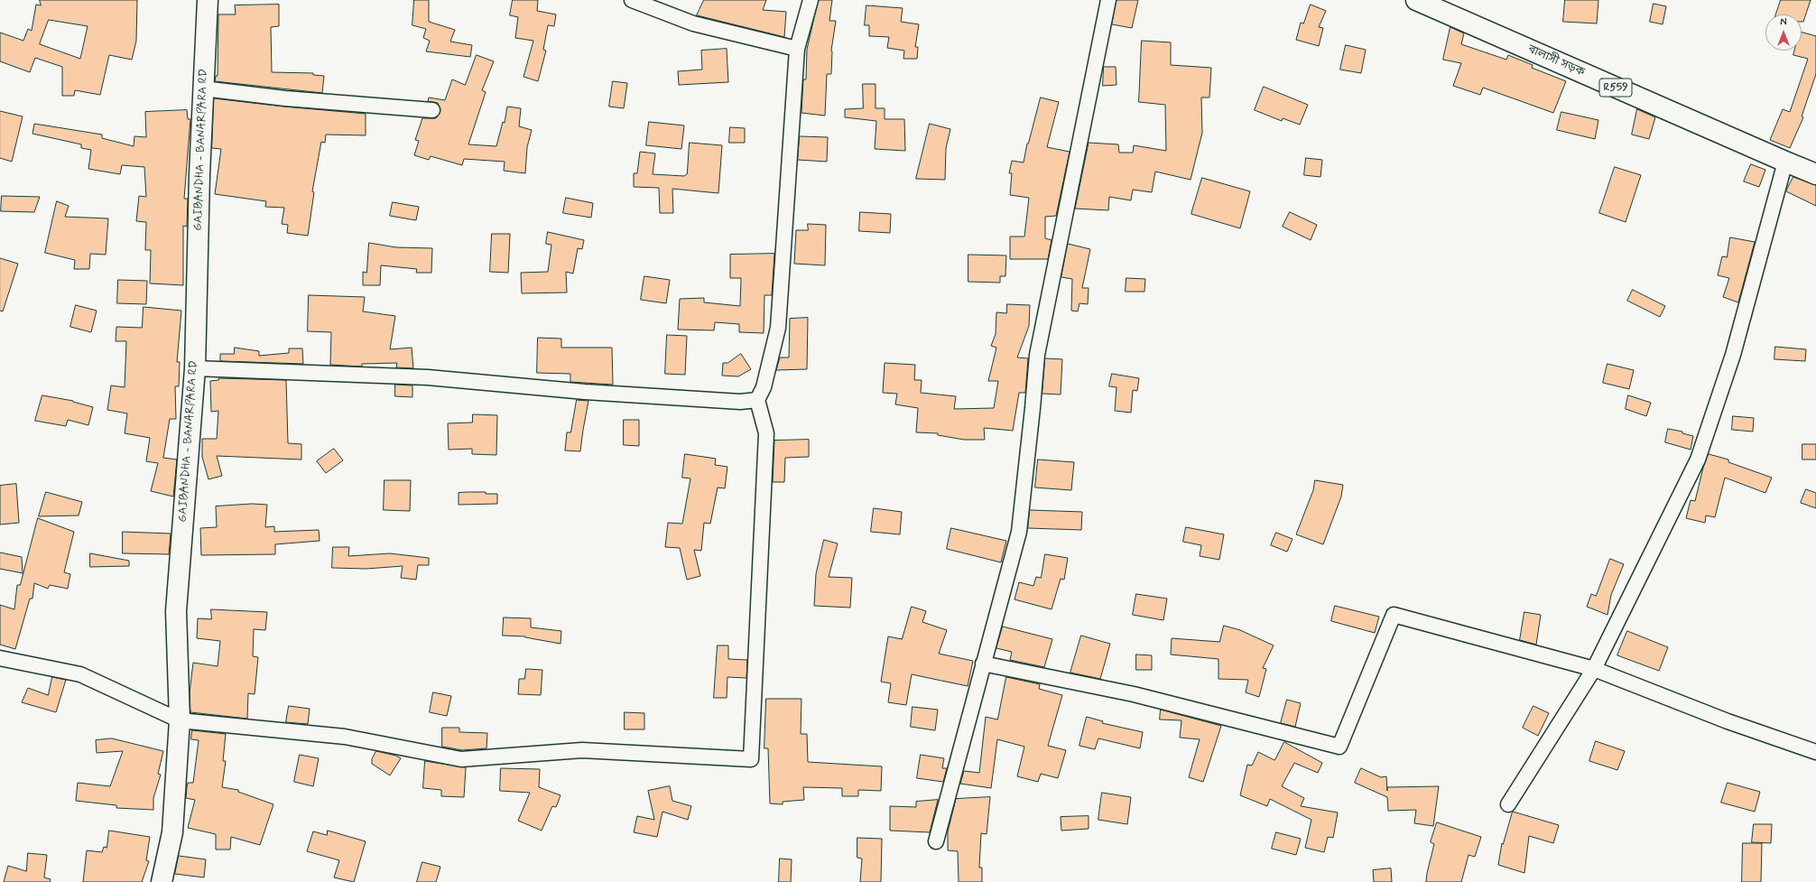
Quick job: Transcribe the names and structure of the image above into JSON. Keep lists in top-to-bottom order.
{
  "streets": {
    "main road": ["বালাসী সড়ক", "R559", "GAIBANDHA - BANARPARA RD"]
  },
  "north": "top"
}
